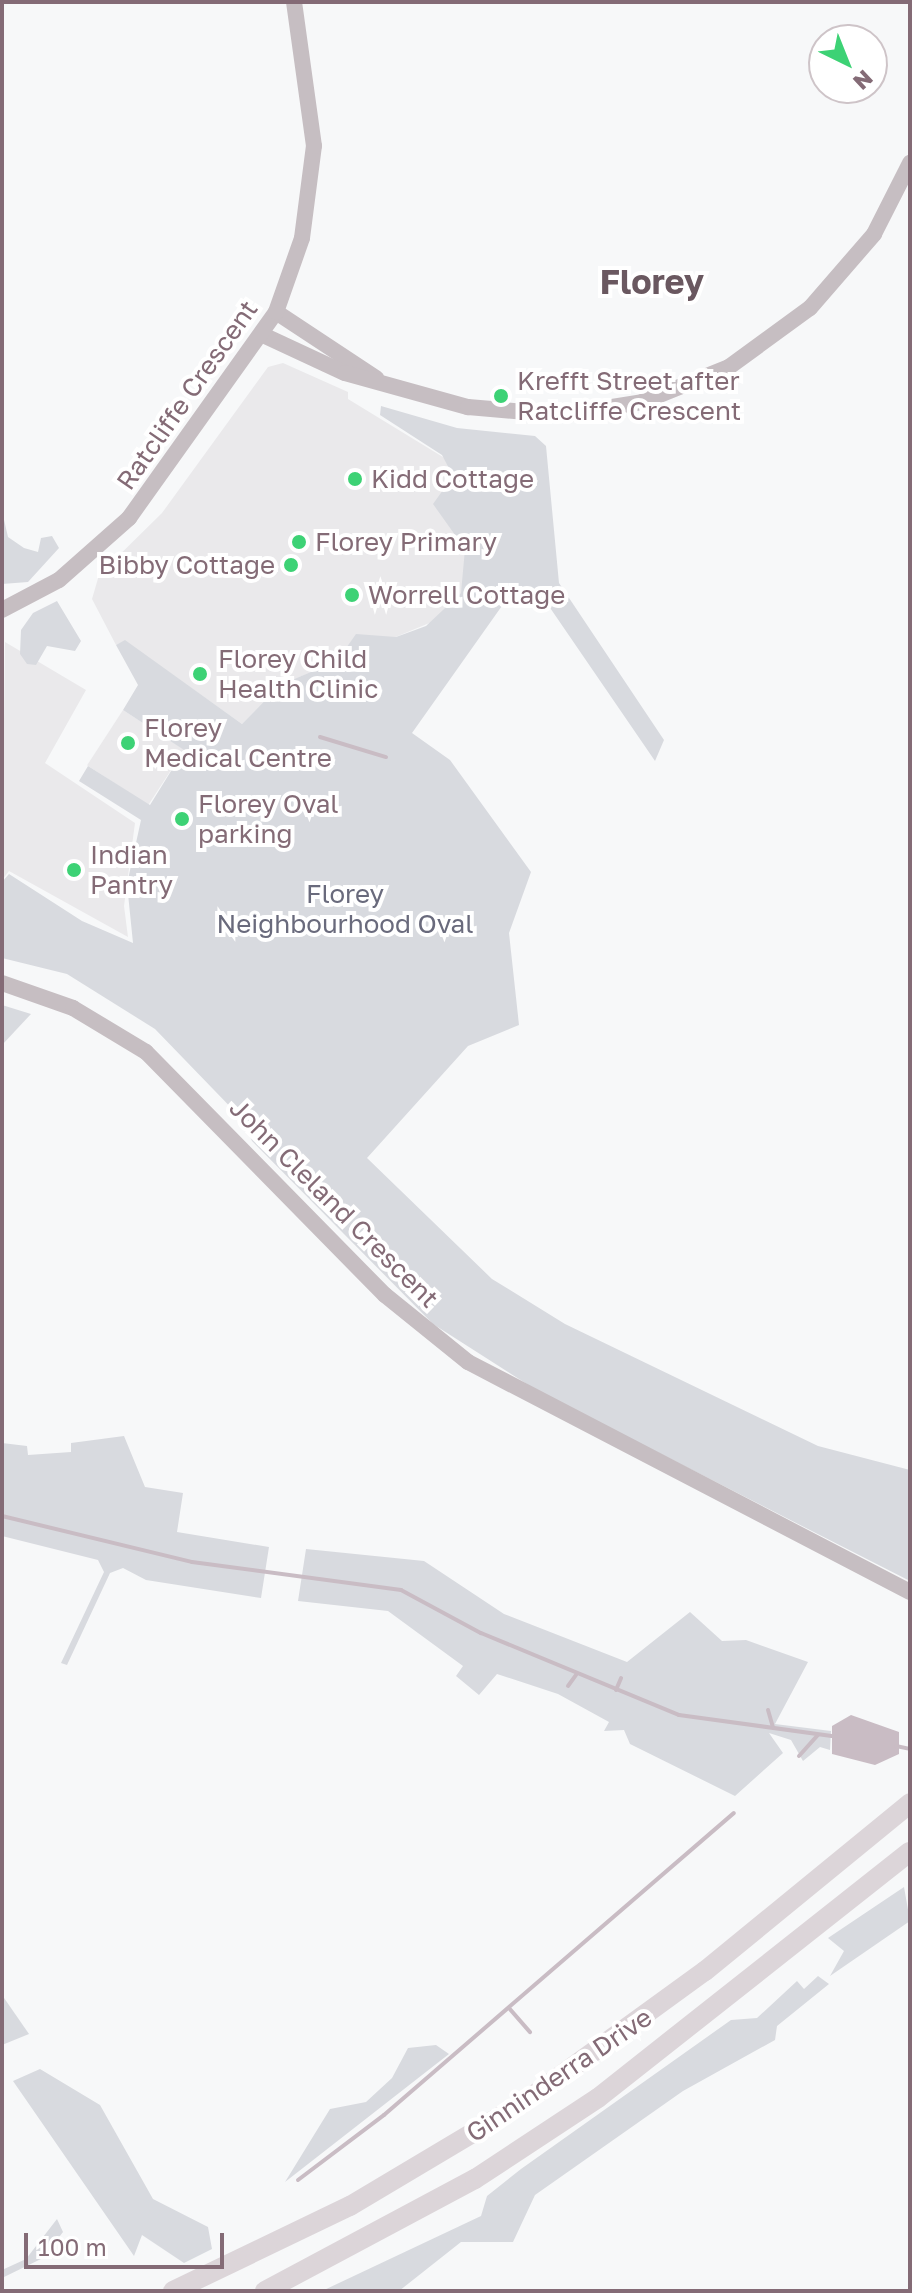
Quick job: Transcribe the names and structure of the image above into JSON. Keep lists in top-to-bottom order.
{
  "streets": {
    "main road": ["Ginninderra Drive"],
    "street": ["Ratcliffe Crescent", "John Cleland Crescent"]
  },
  "districts": ["Florey"],
  "parks": ["Florey Neighbourhood Oval"],
  "places": [
    "Krefft Street after Ratcliffe Crescent",
    "Kidd Cottage",
    "Florey Primary",
    "Bibby Cottage",
    "Worrell Cottage",
    "Florey Child Health Clinic",
    "Florey Medical Centre",
    "Florey Oval parking",
    "Indian Pantry"
  ],
  "scale_bar": "100 m",
  "north": "bottom right"
}
